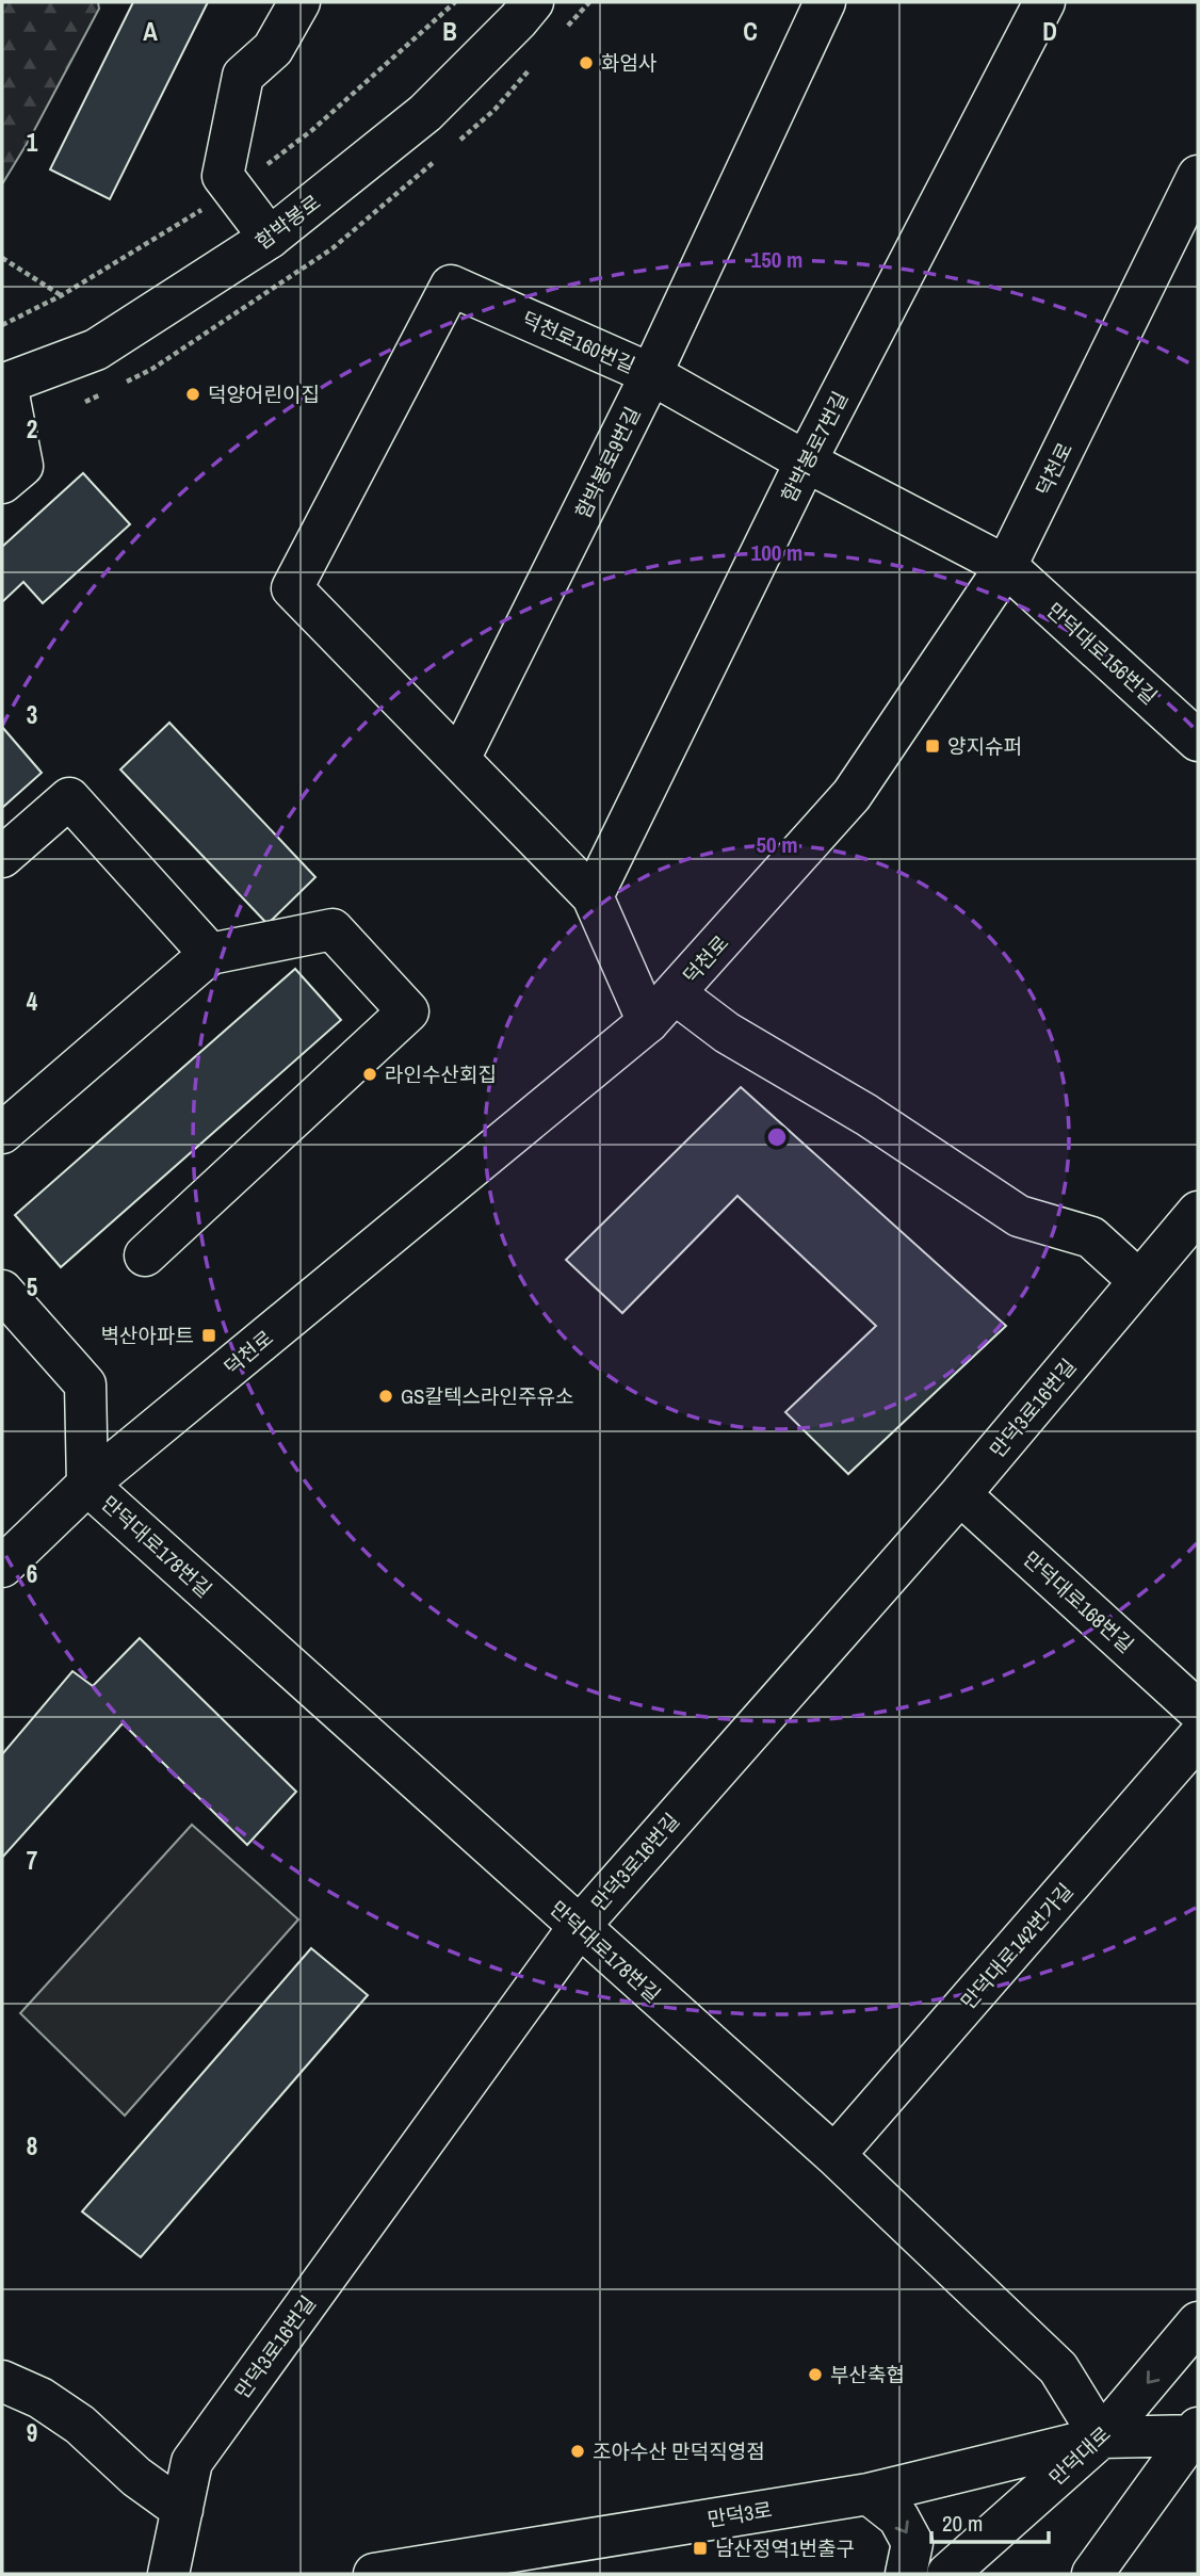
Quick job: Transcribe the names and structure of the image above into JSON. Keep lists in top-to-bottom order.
{
  "streets": {
    "street": [
      "함박봉로",
      "덕천로160번길",
      "함박봉로7번길",
      "함박봉로9번길",
      "덕천로",
      "만덕대로156번길",
      "만덕3로16번길",
      "만덕대로178번길",
      "만덕대로168번길",
      "만덕대로142번가길",
      "만덕대로",
      "만덕3로"
    ]
  },
  "crossings": [
    ["덕천로160번길", "함박봉로7번길"],
    ["덕천로160번길", "함박봉로9번길"],
    ["덕천로160번길", "덕천로"],
    ["덕천로160번길", "만덕대로156번길"],
    ["덕천로", "만덕대로156번길"],
    ["덕천로", "만덕대로178번길"],
    ["만덕3로16번길", "만덕대로178번길"],
    ["만덕3로16번길", "만덕대로168번길"],
    ["만덕대로178번길", "만덕대로142번가길"],
    ["만덕대로178번길", "만덕대로"],
    ["만덕대로178번길", "만덕3로"],
    ["만덕대로", "만덕3로"]
  ],
  "places": {
    "other": [
      "화엄사",
      "덕양어린이집",
      "라인수산회집",
      "GS칼텍스라인주유소",
      "부산축협",
      "조아수산 만덕직영점"
    ],
    "transit": ["양지슈퍼", "벽산아파트", "남산정역1번출구"]
  },
  "scale_bar": "20 m",
  "grid": {
    "columns": [
      "A",
      "B",
      "C",
      "D"
    ],
    "rows": [
      "1",
      "2",
      "3",
      "4",
      "5",
      "6",
      "7",
      "8",
      "9"
    ]
  },
  "rings": ["150 m", "100 m", "50 m"]
}
